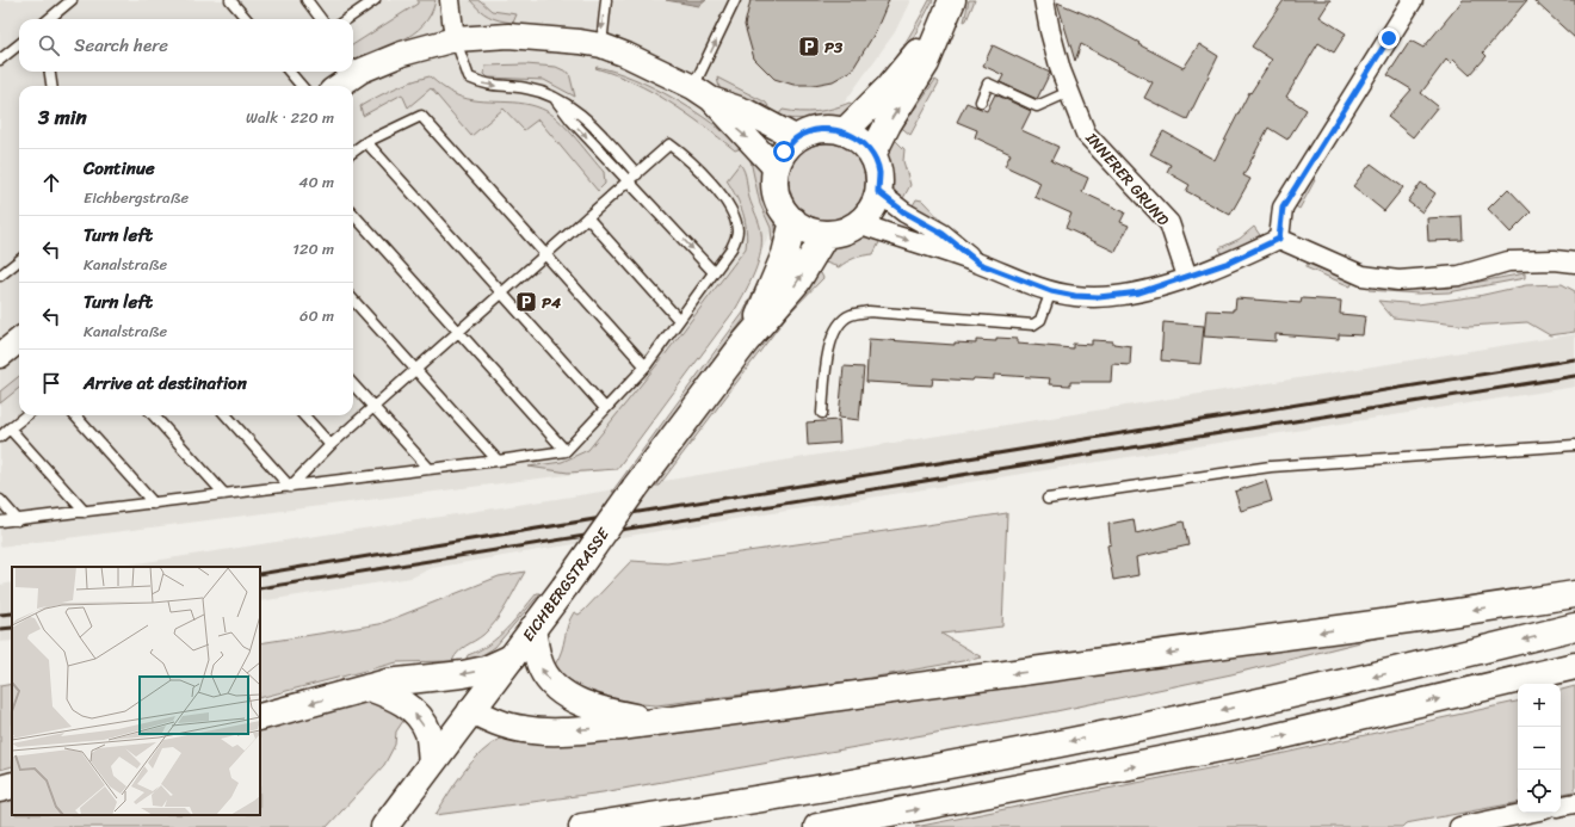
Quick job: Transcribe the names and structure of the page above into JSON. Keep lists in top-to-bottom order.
{
  "streets": {
    "main road": ["EICHBERGSTRASSE"],
    "street": ["INNERER GRUND"]
  },
  "places": {
    "parking": ["P3", "P4"]
  },
  "page": {
    "search": "Search here",
    "heading": ["3 min", "Walk · 220 m"],
    "list": [
      ["Continue", "Eichbergstraße", "40 m"],
      ["Turn left", "Kanalstraße", "120 m"],
      ["Turn left", "Kanalstraße", "60 m"],
      "Arrive at destination"
    ],
    "map_buttons": ["+", "−"]
  }
}
